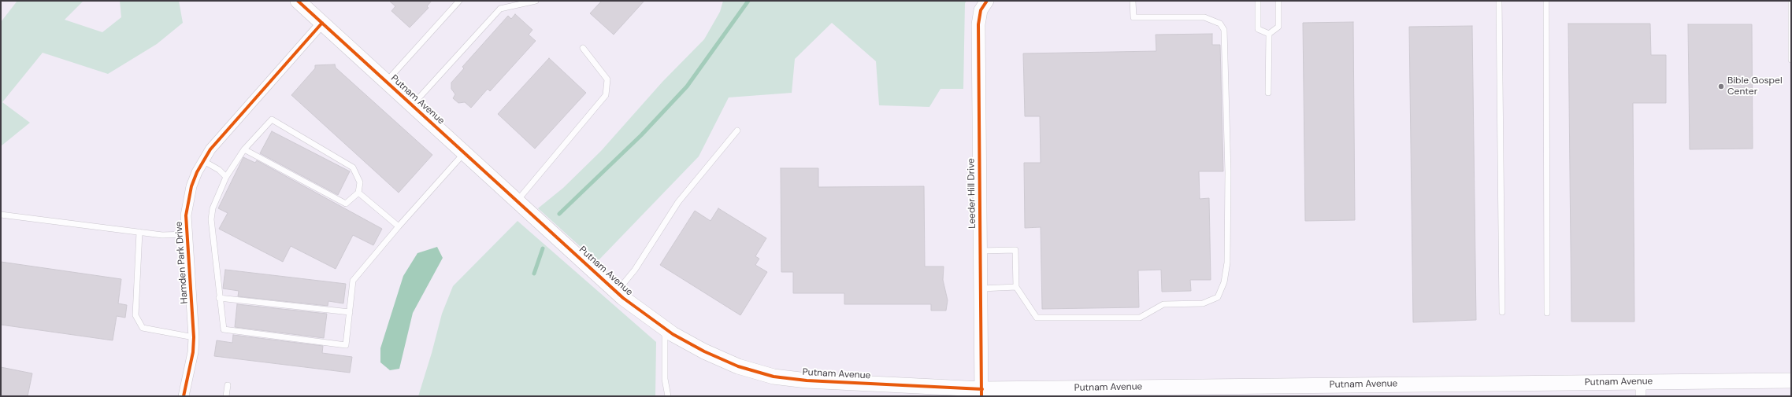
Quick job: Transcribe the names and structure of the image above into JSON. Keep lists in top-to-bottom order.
{
  "streets": {
    "main road": ["Putnam Avenue"],
    "street": ["Leeder Hill Drive", "Hamden Park Drive"]
  },
  "crossings": [
    ["Putnam Avenue", "Leeder Hill Drive"],
    ["Putnam Avenue", "Hamden Park Drive"]
  ],
  "places": ["Bible Gospel Center"]
}
